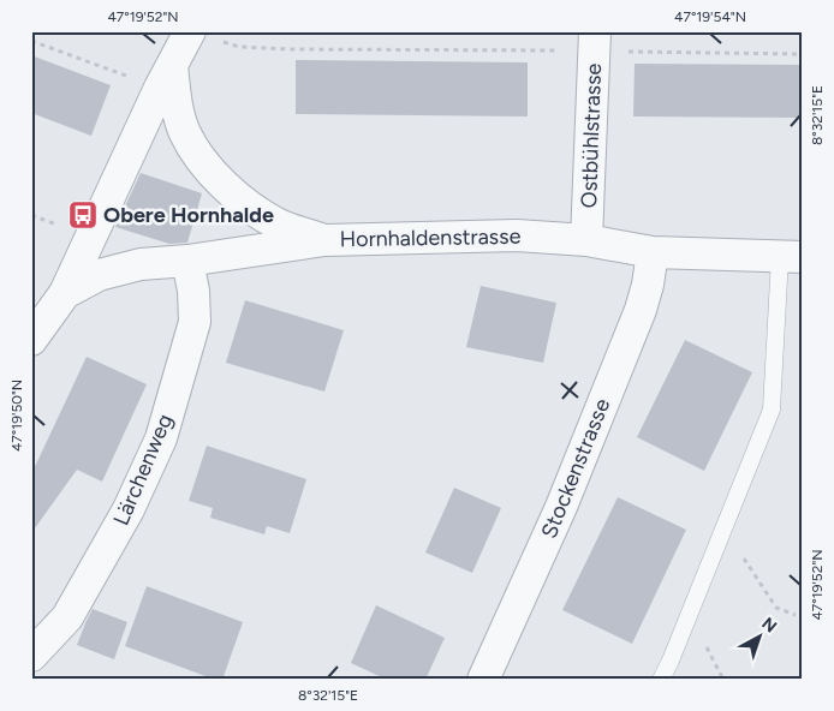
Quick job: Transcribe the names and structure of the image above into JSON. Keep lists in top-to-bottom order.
{
  "streets": {
    "street": [
      "Ostbühlstrasse",
      "Hornhaldenstrasse",
      "Stockenstrasse",
      "Lärchenweg"
    ]
  },
  "crossings": [
    ["Ostbühlstrasse", "Hornhaldenstrasse"],
    ["Hornhaldenstrasse", "Stockenstrasse"],
    ["Hornhaldenstrasse", "Lärchenweg"]
  ],
  "places": {
    "bus stop": ["Obere Hornhalde"]
  },
  "north": "top right",
  "coordinates": [
    "47°19'52\"N",
    "47°19'54\"N",
    "8°32'15\"E",
    "47°19'50\"N"
  ]
}
